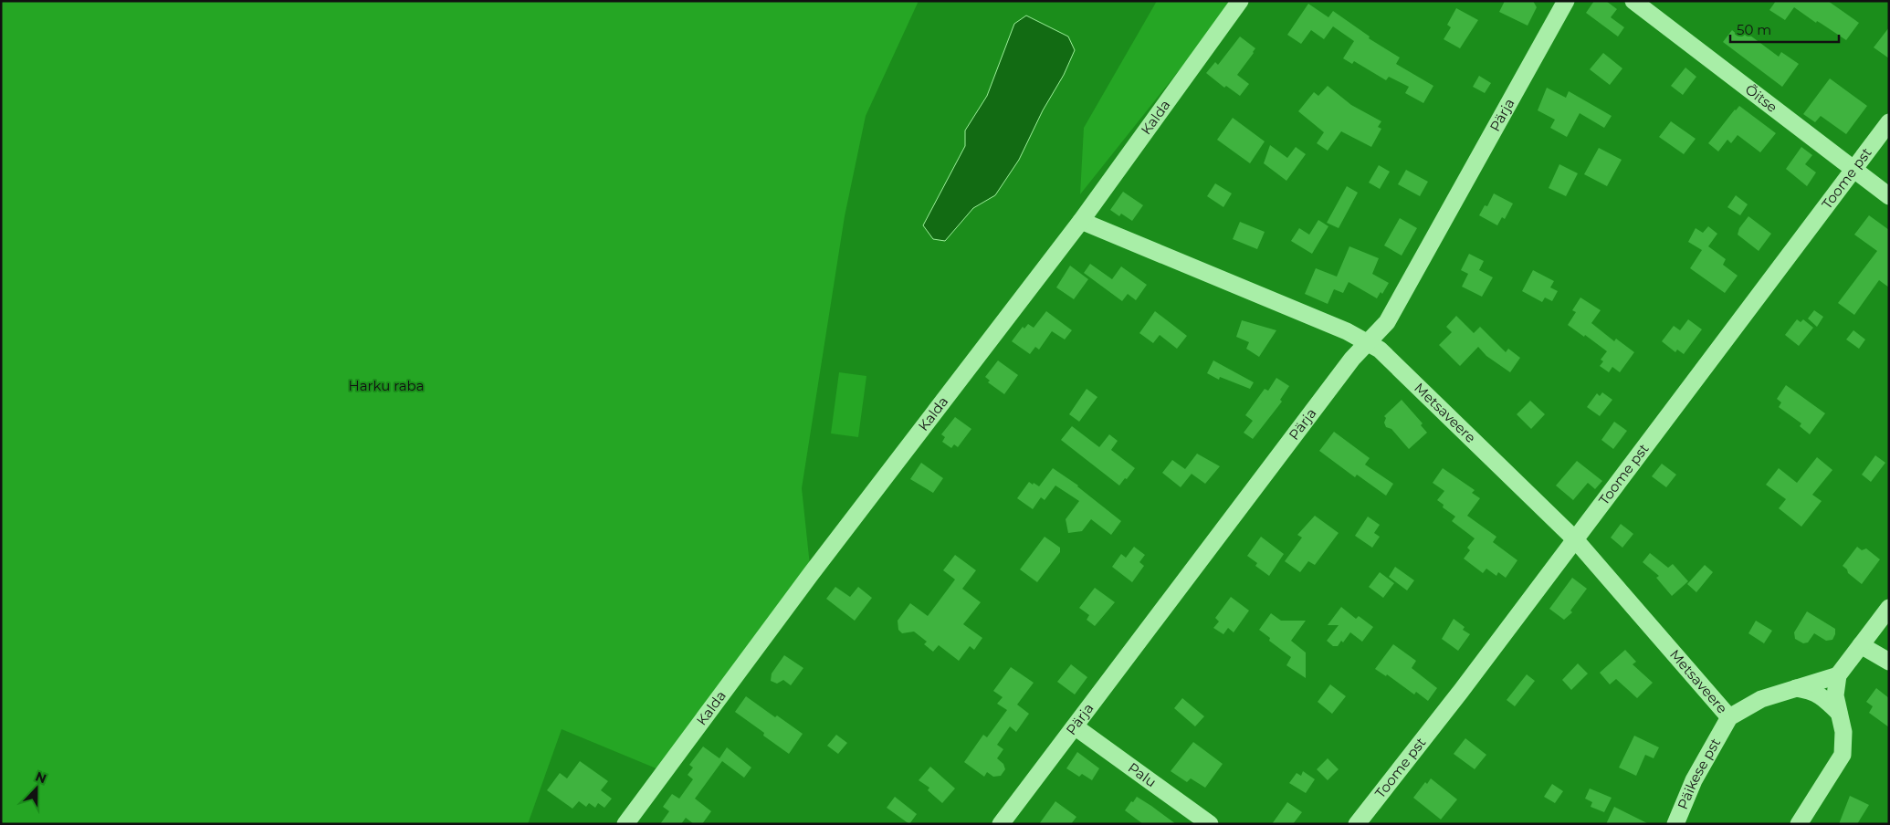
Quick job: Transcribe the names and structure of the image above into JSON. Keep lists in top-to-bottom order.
{
  "streets": {
    "street": [
      "Õitse",
      "Pärja",
      "Kalda",
      "Toome pst",
      "Metsaveere",
      "Päikese pst",
      "Palu"
    ]
  },
  "crossings": [
    ["Õitse", "Toome pst"],
    ["Pärja", "Metsaveere"],
    ["Pärja", "Palu"],
    ["Kalda", "Metsaveere"],
    ["Toome pst", "Metsaveere"],
    ["Metsaveere", "Päikese pst"]
  ],
  "parks": ["Harku raba"],
  "scale_bar": "50 m",
  "north": "top"
}
